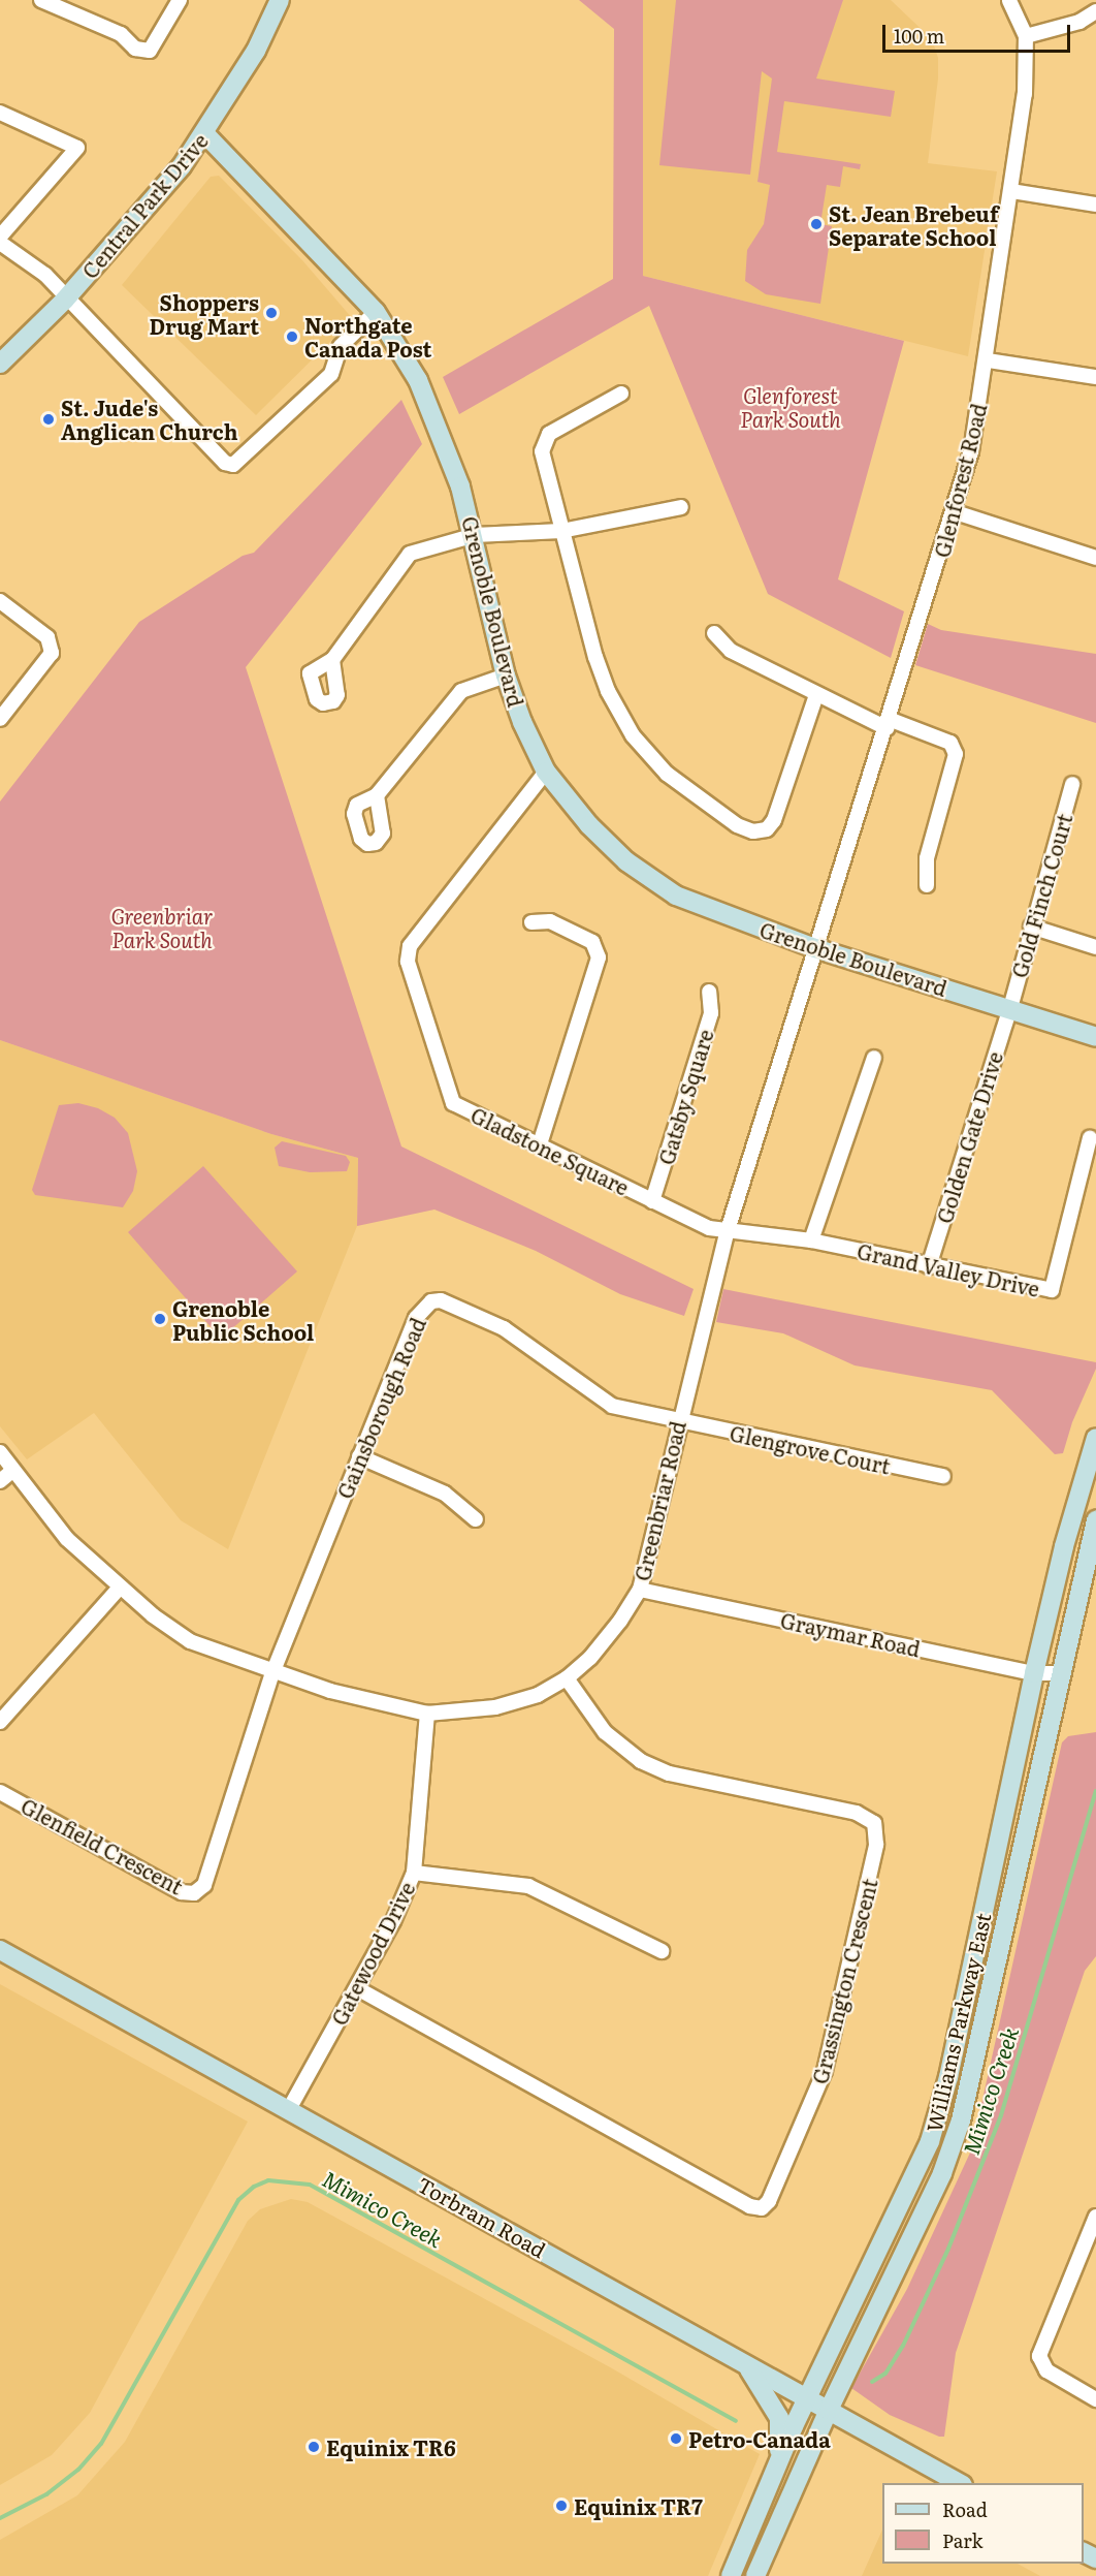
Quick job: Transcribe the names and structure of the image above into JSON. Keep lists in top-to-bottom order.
{
  "streets": {
    "main road": [
      "Central Park Drive",
      "Grenoble Boulevard",
      "Williams Parkway East",
      "Torbram Road"
    ],
    "street": [
      "Glenforest Road",
      "Gold Finch Court",
      "Gatsby Square",
      "Golden Gate Drive",
      "Gladstone Square",
      "Grand Valley Drive",
      "Gainsborough Road",
      "Glengrove Court",
      "Greenbriar Road",
      "Graymar Road",
      "Glenfield Crescent",
      "Gatewood Drive",
      "Grassington Crescent"
    ]
  },
  "crossings": [
    ["Central Park Drive", "Grenoble Boulevard"],
    ["Glenforest Road", "Grenoble Boulevard"],
    ["Glenforest Road", "Greenbriar Road"],
    ["Grenoble Boulevard", "Gold Finch Court"],
    ["Grenoble Boulevard", "Golden Gate Drive"],
    ["Grenoble Boulevard", "Gladstone Square"],
    ["Grenoble Boulevard", "Greenbriar Road"],
    ["Gold Finch Court", "Golden Gate Drive"],
    ["Gatsby Square", "Gladstone Square"],
    ["Golden Gate Drive", "Grand Valley Drive"],
    ["Gladstone Square", "Grand Valley Drive"],
    ["Gladstone Square", "Greenbriar Road"],
    ["Grand Valley Drive", "Greenbriar Road"],
    ["Gainsborough Road", "Glengrove Court"],
    ["Gainsborough Road", "Greenbriar Road"],
    ["Gainsborough Road", "Glenfield Crescent"],
    ["Glengrove Court", "Greenbriar Road"],
    ["Greenbriar Road", "Graymar Road"],
    ["Greenbriar Road", "Glenfield Crescent"],
    ["Greenbriar Road", "Gatewood Drive"],
    ["Greenbriar Road", "Grassington Crescent"],
    ["Graymar Road", "Williams Parkway East"],
    ["Gatewood Drive", "Grassington Crescent"],
    ["Gatewood Drive", "Torbram Road"],
    ["Williams Parkway East", "Torbram Road"]
  ],
  "water": ["Mimico Creek"],
  "parks": ["Glenforest Park South", "Greenbriar Park South"],
  "places": [
    "St. Jean Brebeuf Separate School",
    "Shoppers Drug Mart",
    "Northgate Canada Post",
    "St. Jude's Anglican Church",
    "Grenoble Public School",
    "Petro-Canada",
    "Equinix TR6",
    "Equinix TR7"
  ],
  "legend": ["Road", "Park"],
  "scale_bar": "100 m"
}
